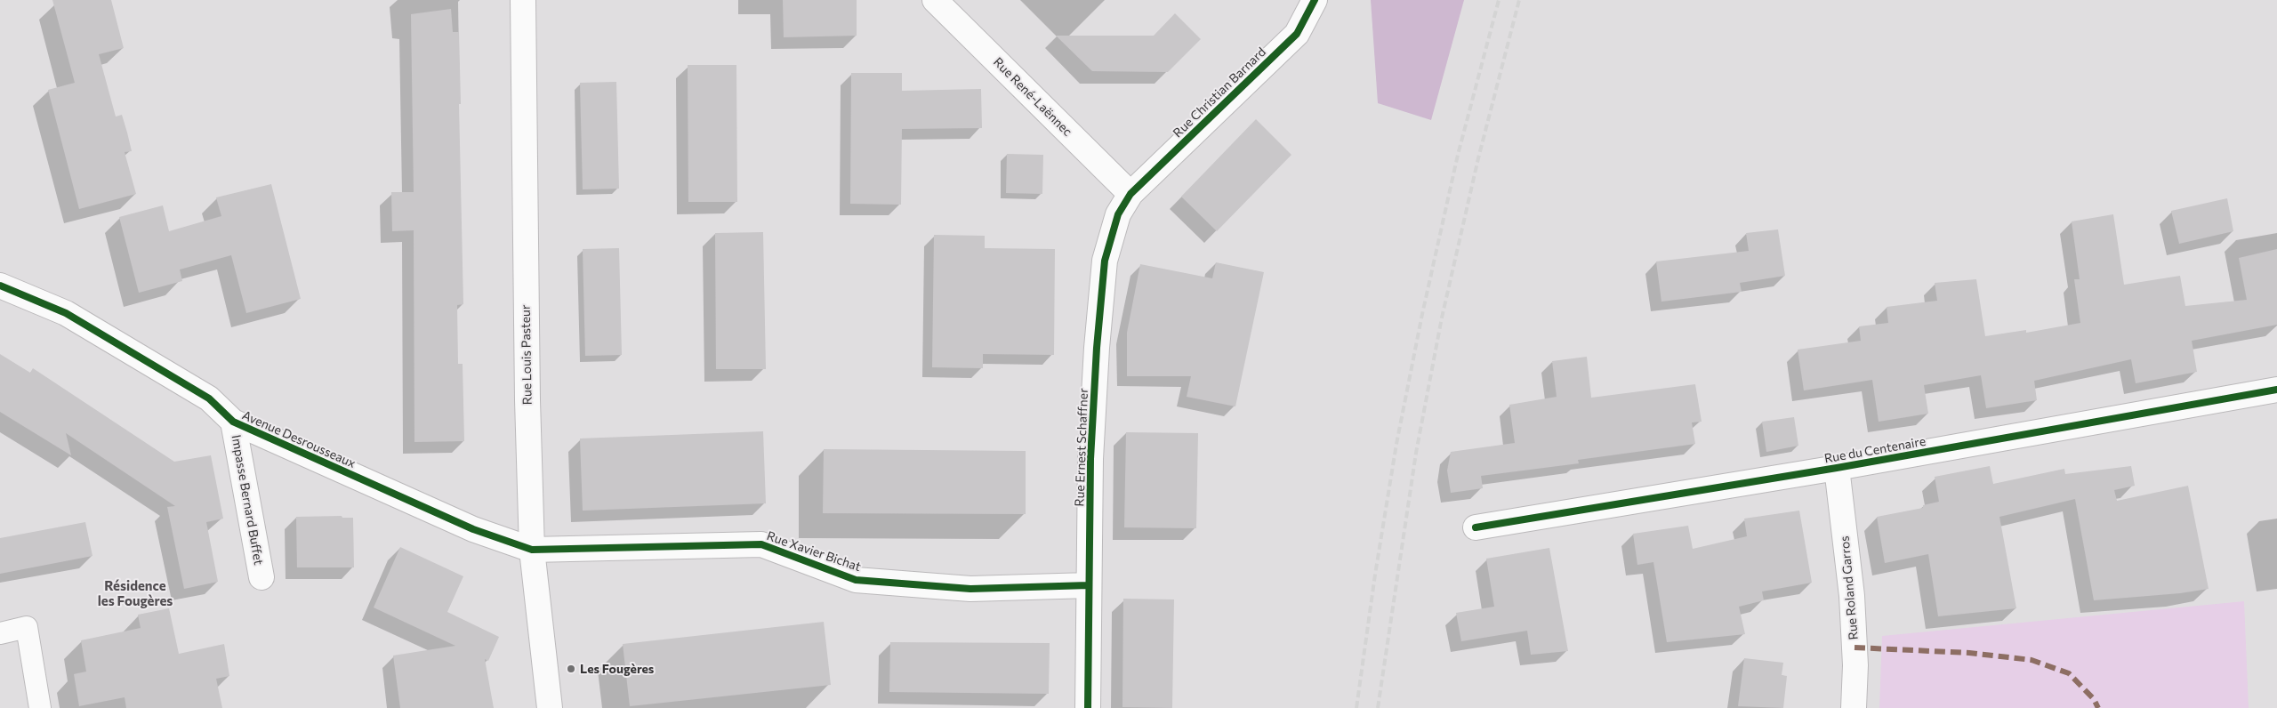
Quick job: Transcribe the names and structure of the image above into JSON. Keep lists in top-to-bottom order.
{
  "streets": {
    "street": [
      "Rue Christian Barnard",
      "Rue René-Laënnec",
      "Rue Louis Pasteur",
      "Avenue Desrousseaux",
      "Rue Ernest Schaffner",
      "Rue du Centenaire",
      "Impasse Bernard Buffet",
      "Rue Xavier Bichat",
      "Rue Roland Garros"
    ]
  },
  "crossings": [
    ["Rue Christian Barnard", "Rue René-Laënnec"],
    ["Rue Christian Barnard", "Rue Ernest Schaffner"],
    ["Rue René-Laënnec", "Rue Ernest Schaffner"],
    ["Rue Louis Pasteur", "Avenue Desrousseaux"],
    ["Rue Louis Pasteur", "Rue Xavier Bichat"],
    ["Avenue Desrousseaux", "Impasse Bernard Buffet"],
    ["Avenue Desrousseaux", "Rue Xavier Bichat"],
    ["Rue Ernest Schaffner", "Rue Xavier Bichat"],
    ["Rue du Centenaire", "Rue Roland Garros"]
  ],
  "districts": ["Résidence les Fougères"],
  "places": ["Les Fougères"]
}
